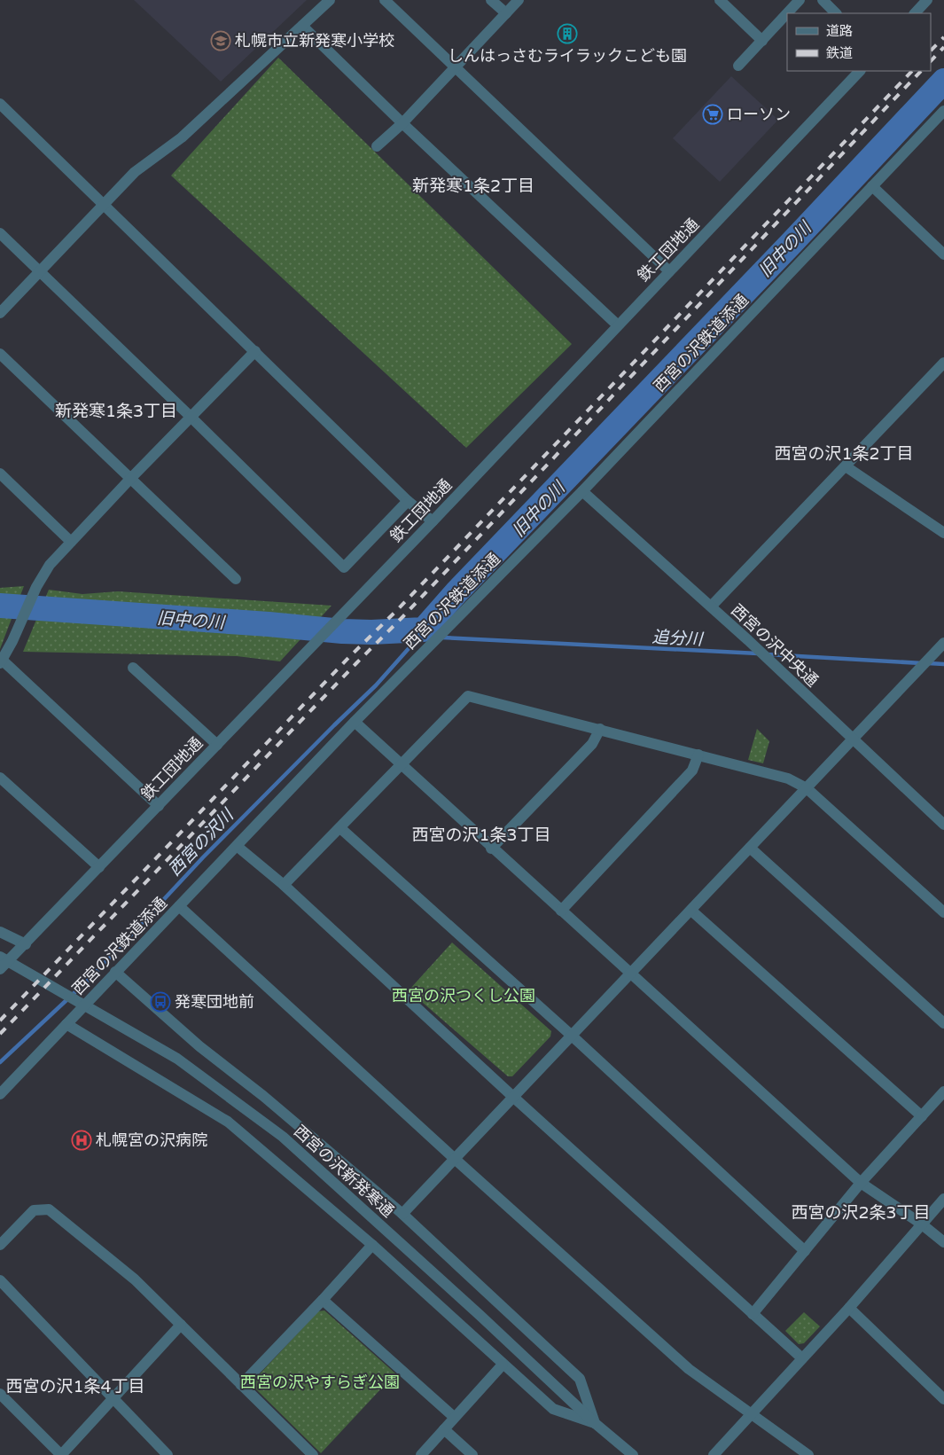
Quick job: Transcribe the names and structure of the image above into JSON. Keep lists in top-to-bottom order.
{
  "streets": {
    "street": [
      "鉄工団地通",
      "西宮の沢鉄道添通",
      "西宮の沢中央通",
      "西宮の沢新発寒通"
    ]
  },
  "crossings": [
    ["西宮の沢鉄道添通", "西宮の沢中央通"]
  ],
  "districts": [
    "新発寒1条2丁目",
    "新発寒1条3丁目",
    "西宮の沢1条2丁目",
    "西宮の沢1条3丁目",
    "西宮の沢2条3丁目",
    "西宮の沢1条4丁目"
  ],
  "water": ["旧中の川", "追分川", "西宮の沢川"],
  "parks": ["西宮の沢つくし公園", "西宮の沢やすらぎ公園"],
  "places": {
    "building": ["しんはっさむライラックこども園"],
    "school or university": ["札幌市立新発寒小学校"],
    "supermarket": ["ローソン"],
    "bus stop": ["発寒団地前"],
    "hospital": ["札幌宮の沢病院"]
  },
  "legend": ["道路", "鉄道"]
}
